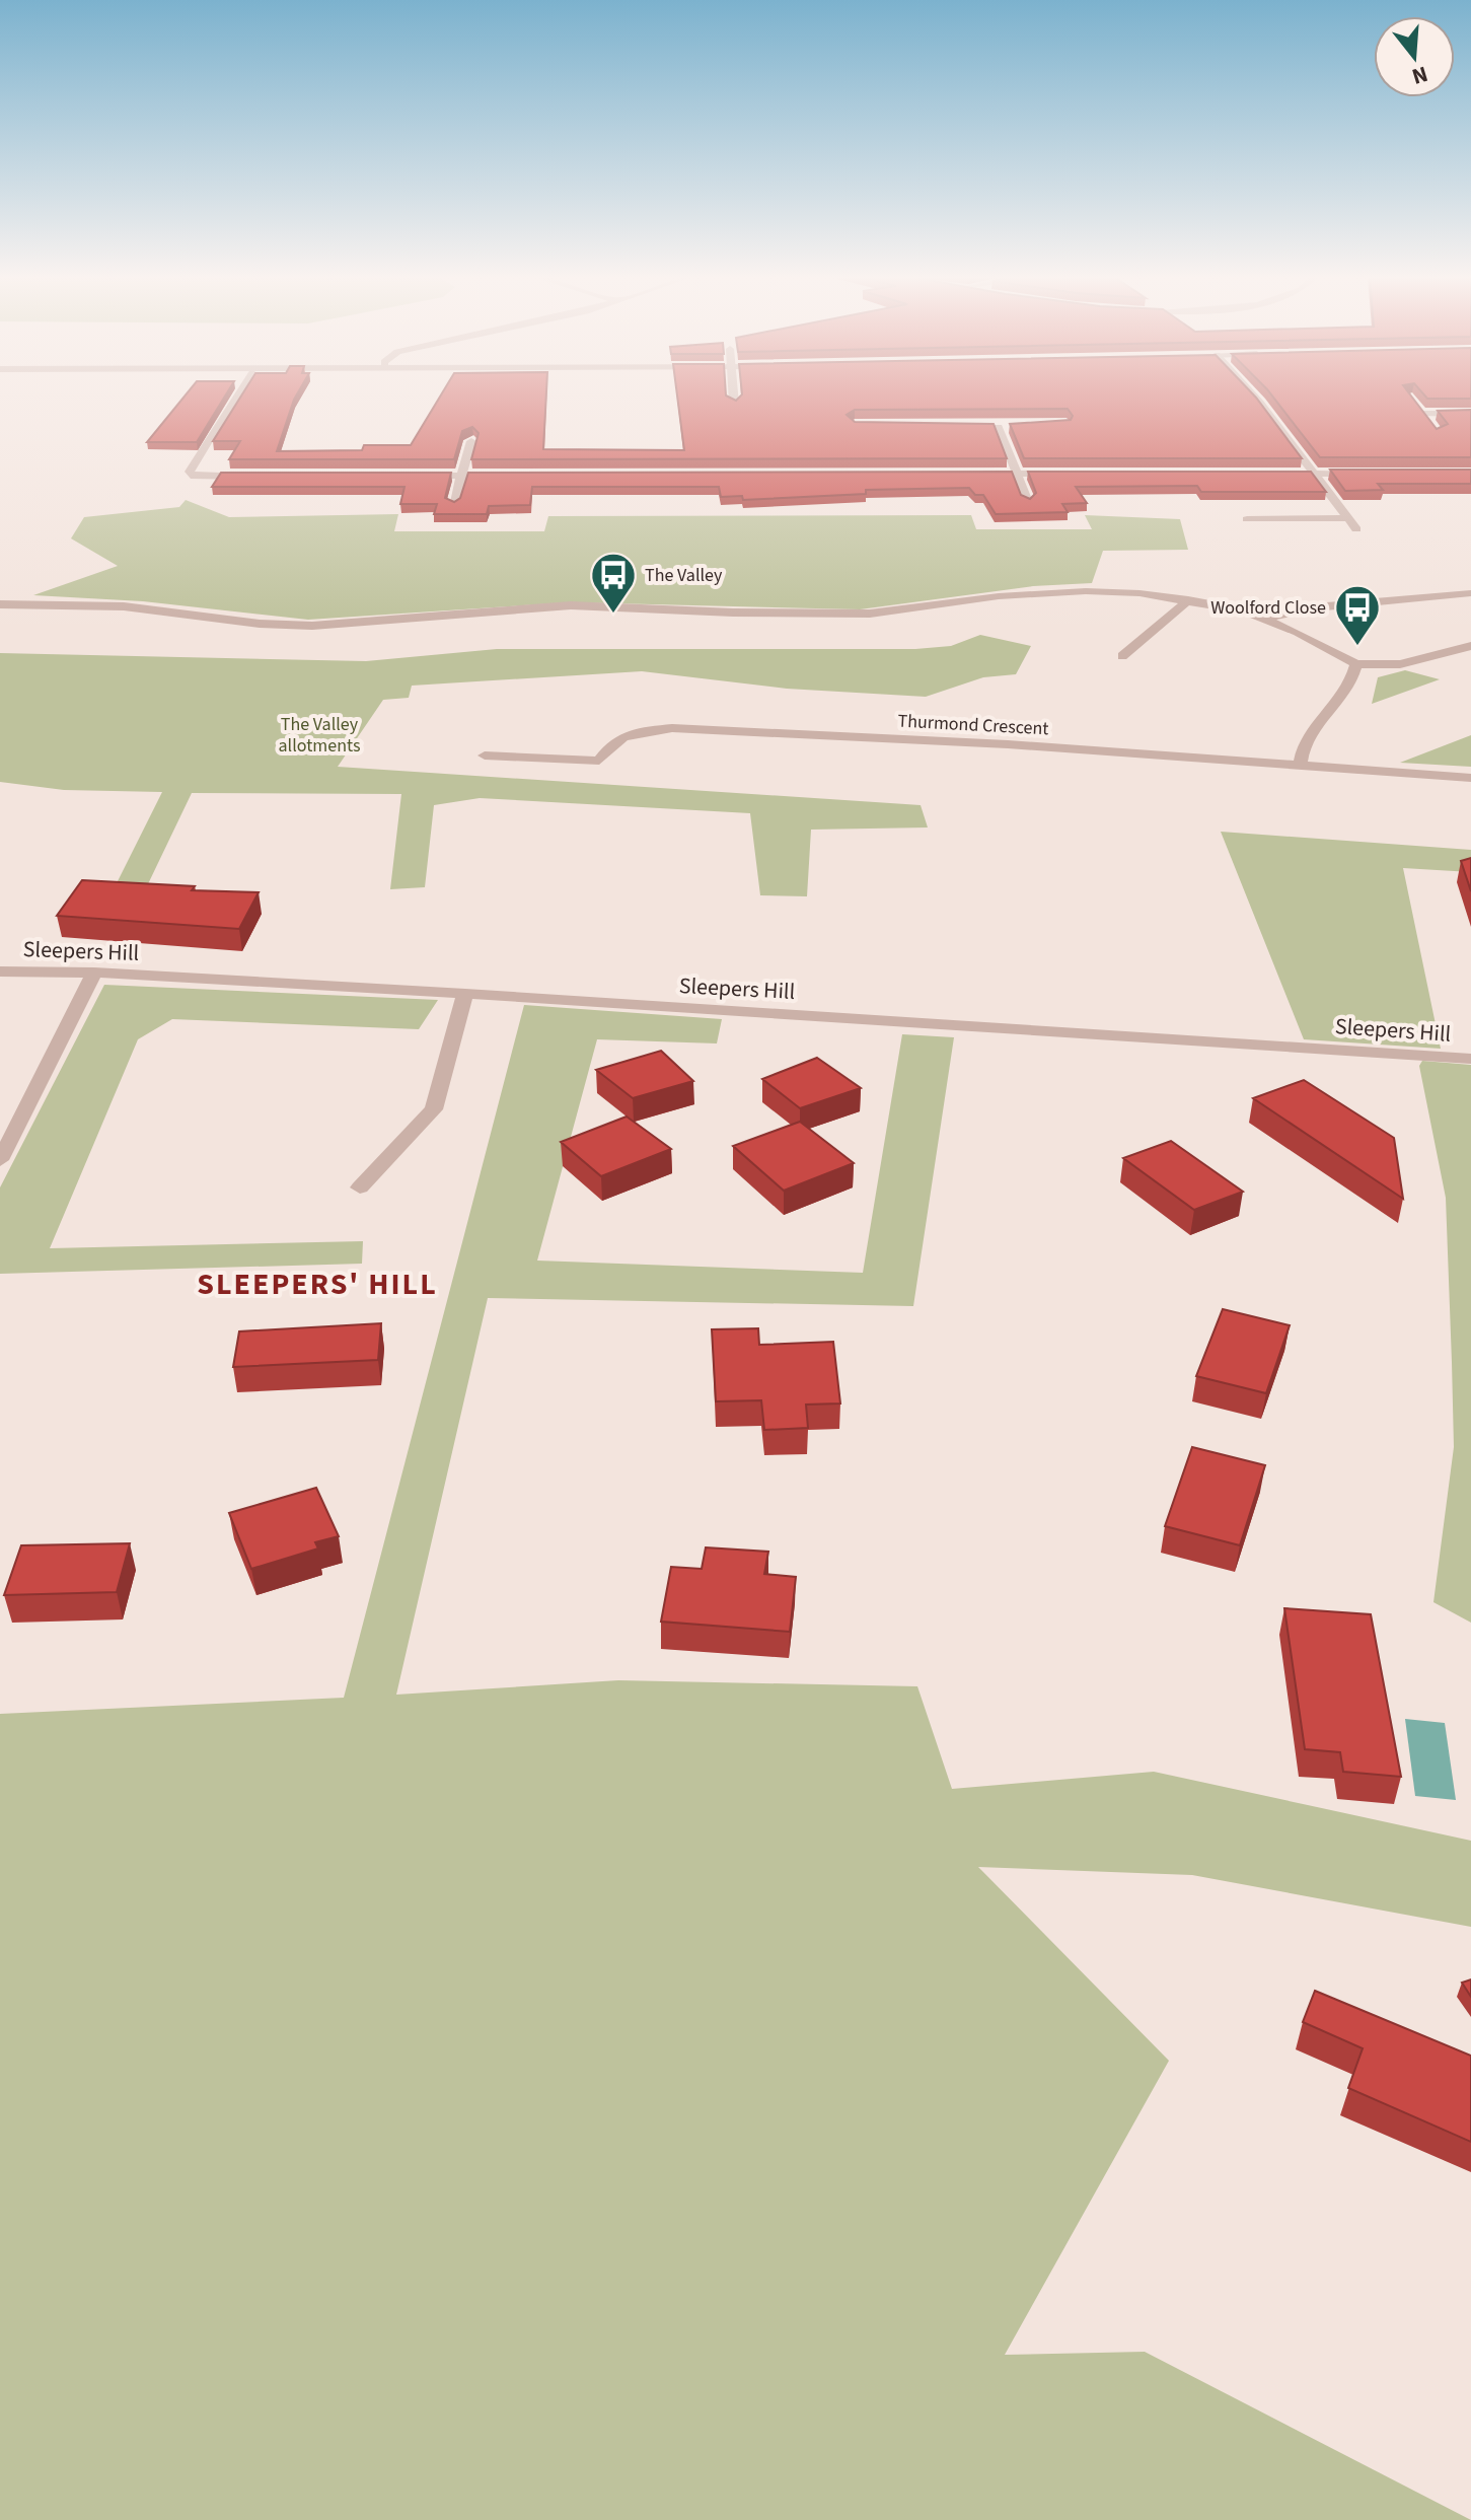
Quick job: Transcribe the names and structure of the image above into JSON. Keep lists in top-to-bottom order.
{
  "streets": {
    "street": ["Thurmond Crescent", "Sleepers Hill"]
  },
  "districts": ["SLEEPERS' HILL"],
  "parks": ["The Valley allotments"],
  "places": {
    "bus stop": ["The Valley", "Woolford Close"]
  },
  "north": "bottom"
}
